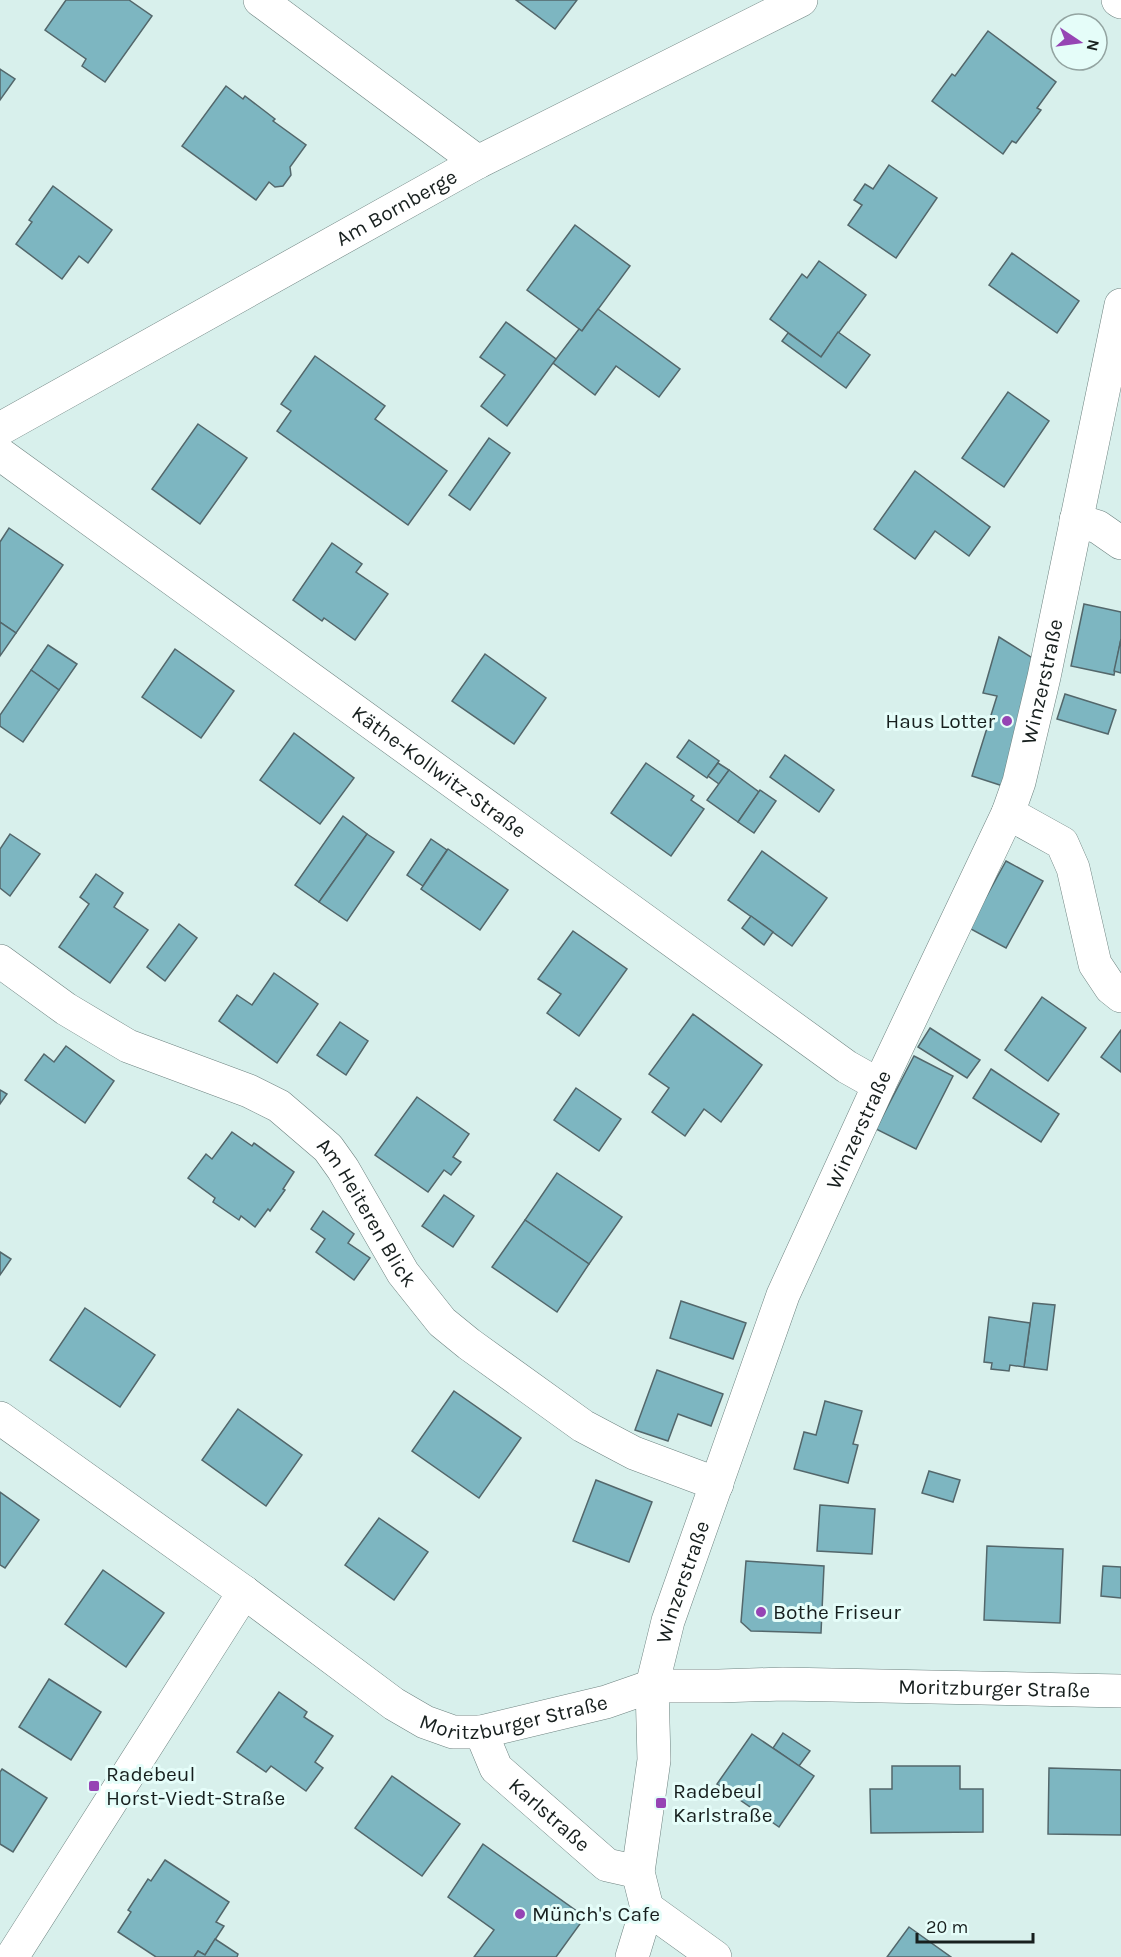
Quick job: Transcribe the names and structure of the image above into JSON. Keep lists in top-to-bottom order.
{
  "streets": {
    "street": [
      "Am Bornberge",
      "Winzerstraße",
      "Käthe-Kollwitz-Straße",
      "Am Heiteren Blick",
      "Moritzburger Straße",
      "Karlstraße"
    ]
  },
  "crossings": [
    ["Winzerstraße", "Käthe-Kollwitz-Straße"],
    ["Winzerstraße", "Am Heiteren Blick"],
    ["Winzerstraße", "Moritzburger Straße"],
    ["Winzerstraße", "Karlstraße"],
    ["Moritzburger Straße", "Karlstraße"]
  ],
  "places": {
    "other": ["Haus Lotter", "Bothe Friseur", "Münch's Cafe"],
    "transit": ["Radebeul Horst-Viedt-Straße", "Radebeul Karlstraße"]
  },
  "scale_bar": "20 m",
  "north": "right"
}
